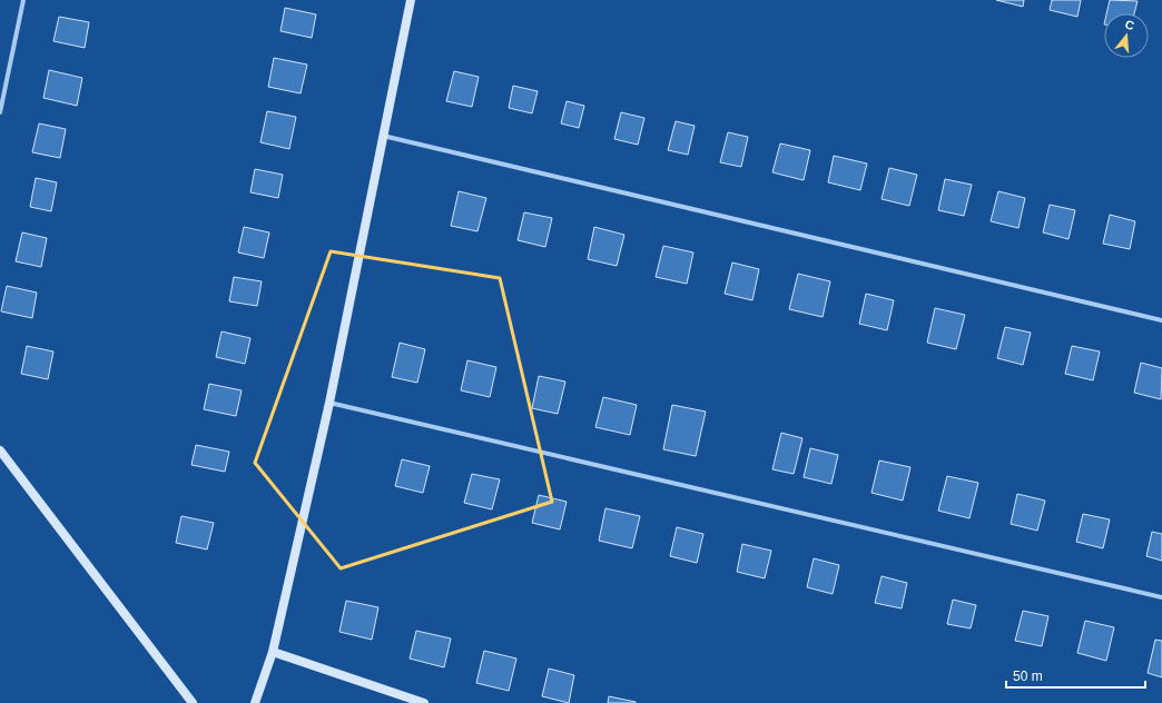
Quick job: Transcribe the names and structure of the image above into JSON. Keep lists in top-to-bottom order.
{
  "scale_bar": "50 m",
  "north": "top"
}
